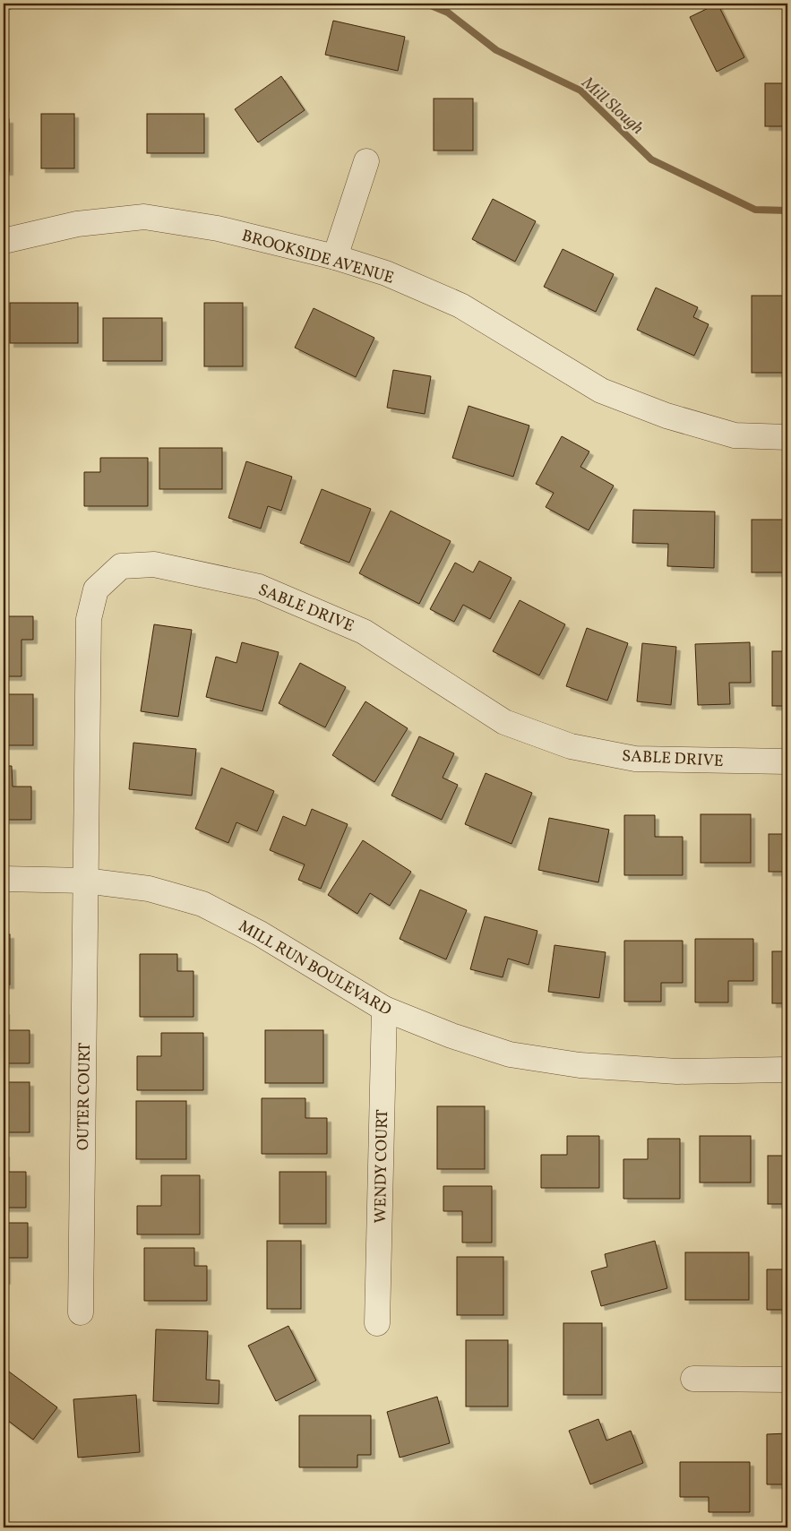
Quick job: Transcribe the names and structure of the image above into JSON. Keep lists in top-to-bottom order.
{
  "streets": {
    "street": [
      "BROOKSIDE AVENUE",
      "SABLE DRIVE",
      "MILL RUN BOULEVARD",
      "OUTER COURT",
      "WENDY COURT"
    ]
  },
  "crossings": [
    ["SABLE DRIVE", "MILL RUN BOULEVARD"],
    ["SABLE DRIVE", "OUTER COURT"],
    ["MILL RUN BOULEVARD", "OUTER COURT"],
    ["MILL RUN BOULEVARD", "WENDY COURT"]
  ],
  "water": ["Mill Slough"]
}
